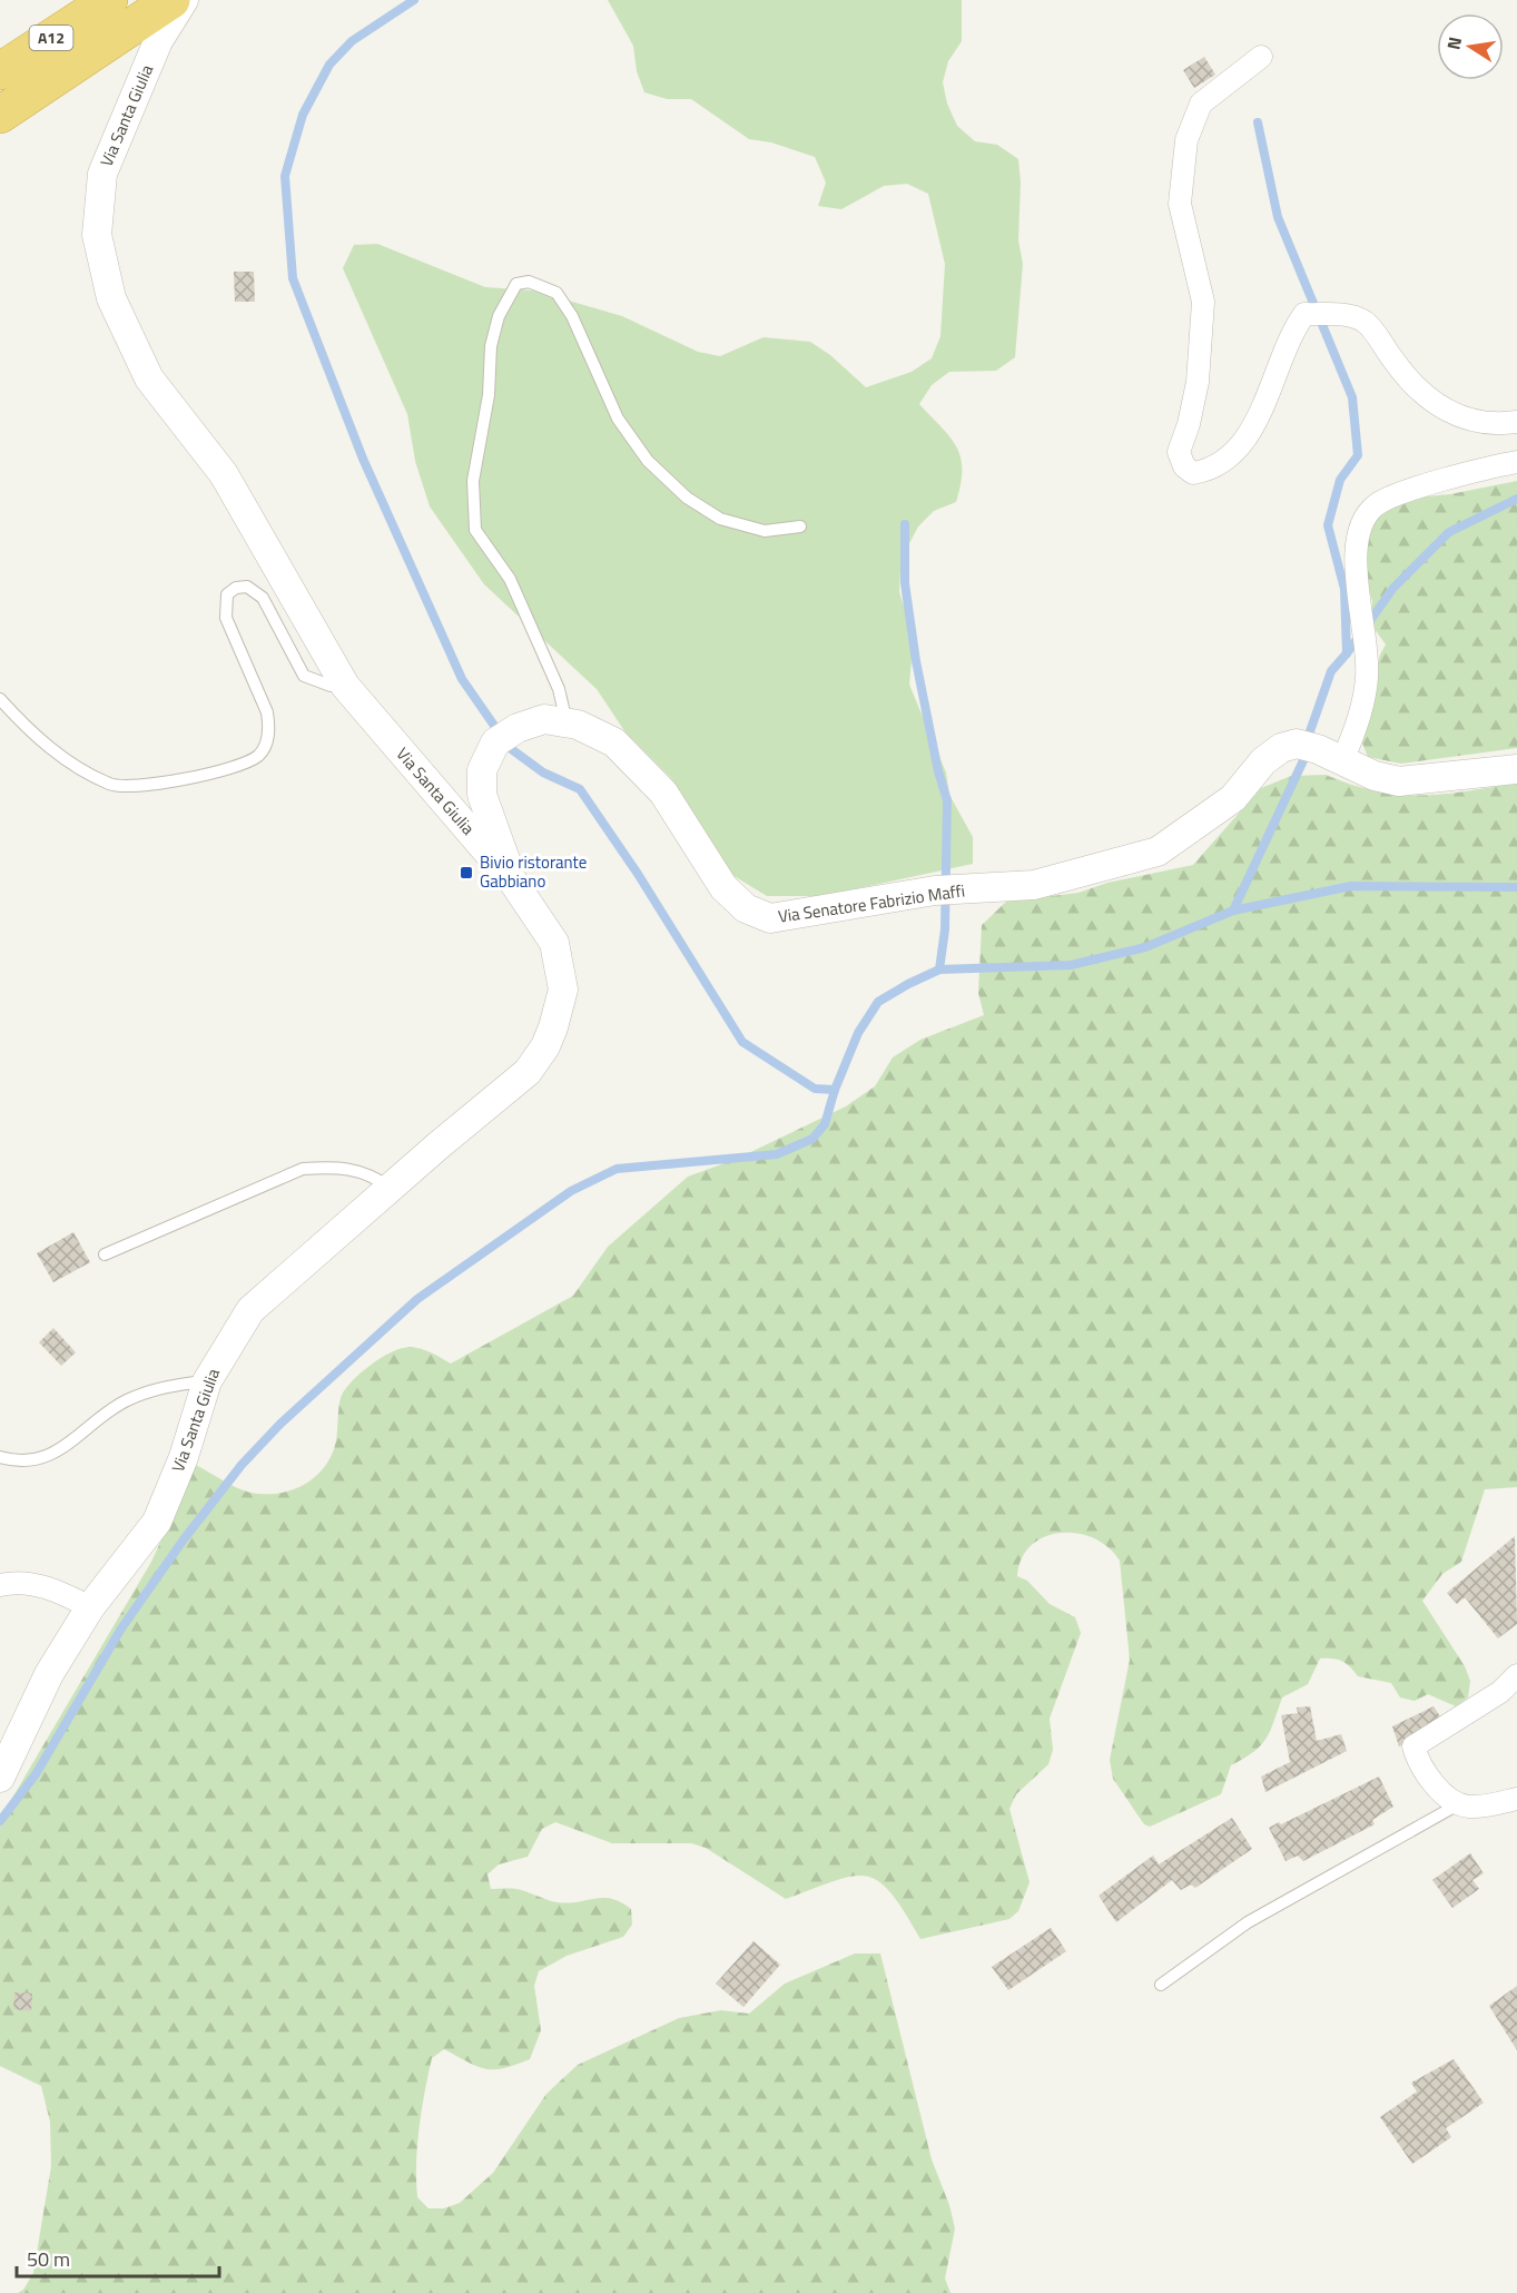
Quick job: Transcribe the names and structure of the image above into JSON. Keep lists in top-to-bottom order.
{
  "streets": {
    "highway": ["A12"],
    "street": ["Via Santa Giulia", "Via Senatore Fabrizio Maffi"]
  },
  "crossings": [
    ["Via Santa Giulia", "Via Senatore Fabrizio Maffi"]
  ],
  "places": {
    "transit": ["Bivio ristorante Gabbiano"]
  },
  "scale_bar": "50 m",
  "north": "left"
}
